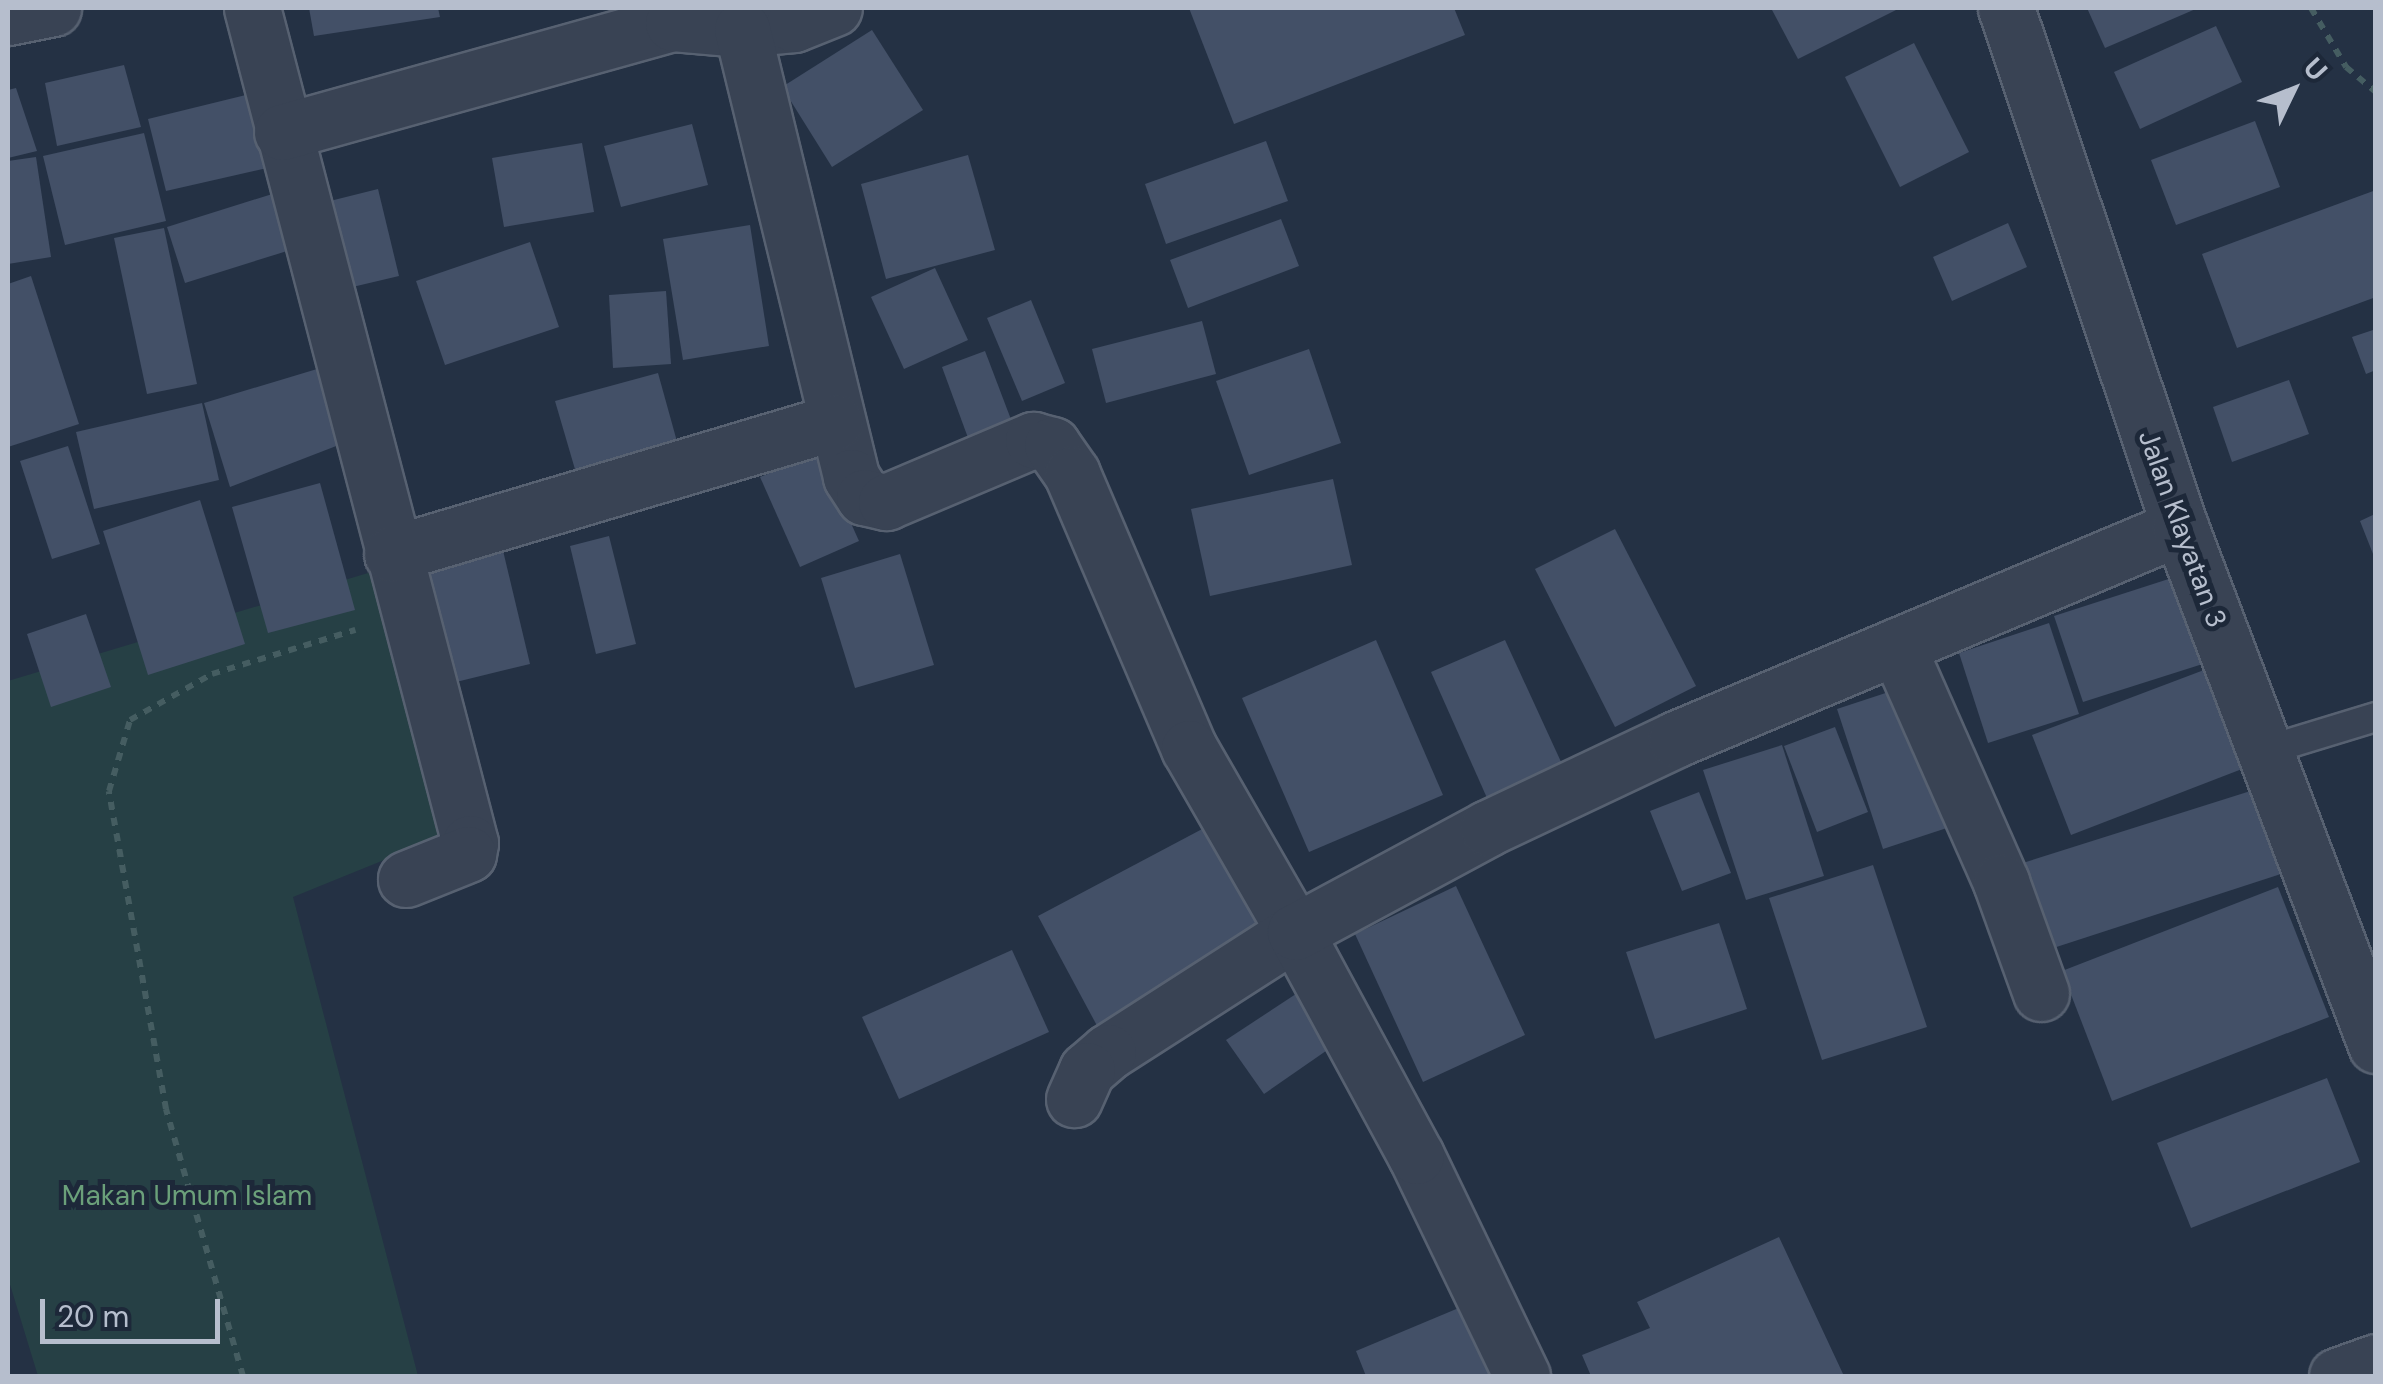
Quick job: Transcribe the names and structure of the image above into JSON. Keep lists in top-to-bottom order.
{
  "streets": {
    "street": ["Jalan Klayatan 3"]
  },
  "parks": ["Makan Umum Islam"],
  "scale_bar": "20 m",
  "north": "top right"
}
